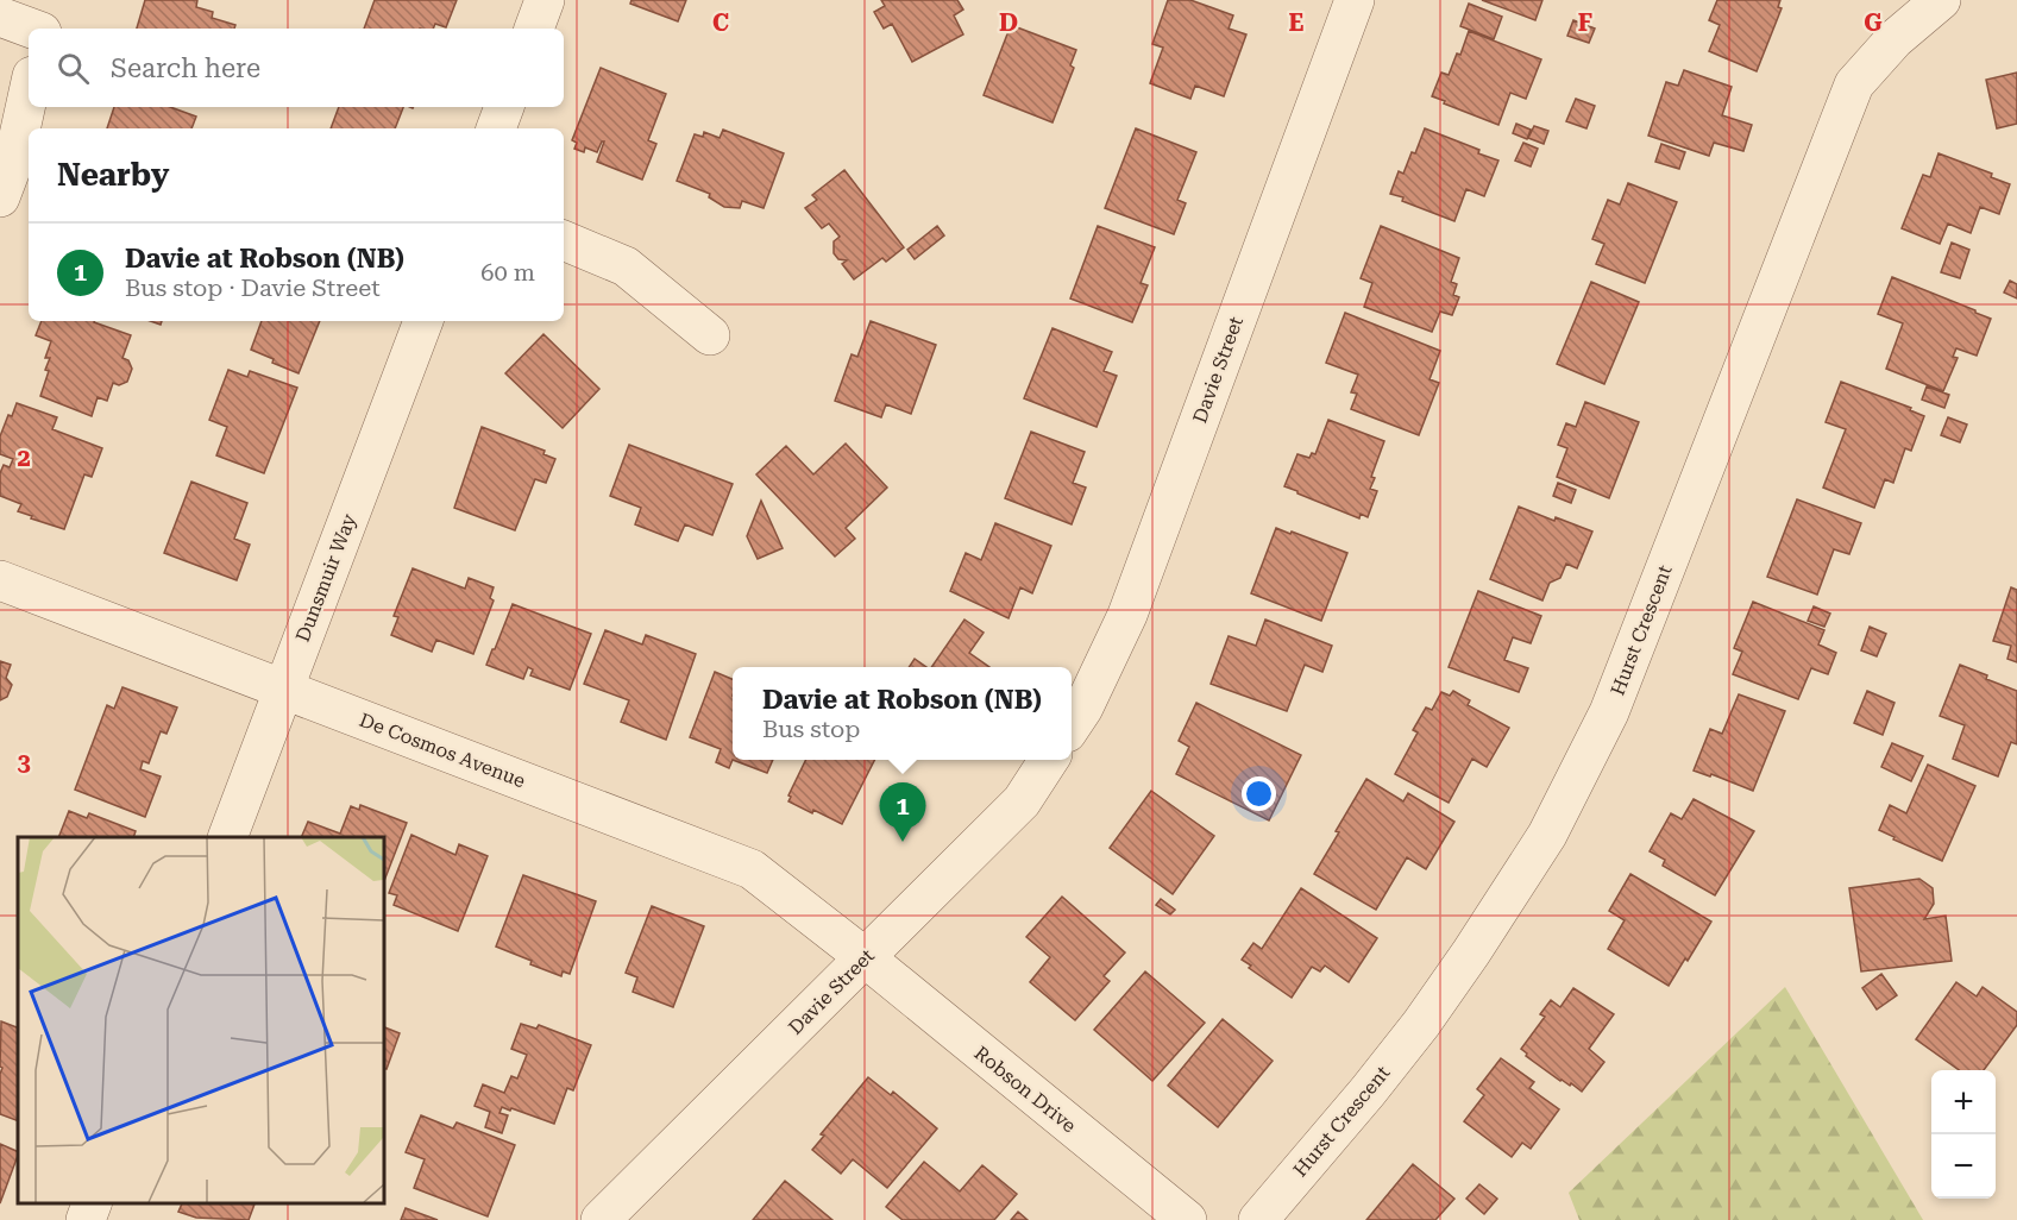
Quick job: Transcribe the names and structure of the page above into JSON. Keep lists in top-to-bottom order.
{
  "streets": {
    "street": [
      "Davie Street",
      "Dunsmuir Way",
      "Hurst Crescent",
      "De Cosmos Avenue",
      "Robson Drive"
    ]
  },
  "crossings": [
    ["Davie Street", "De Cosmos Avenue"],
    ["Davie Street", "Robson Drive"],
    ["Dunsmuir Way", "De Cosmos Avenue"],
    ["De Cosmos Avenue", "Robson Drive"]
  ],
  "page": {
    "search": "Search here",
    "heading": "Nearby",
    "list": [
      {
        "mark": "1",
        "name": "Davie at Robson (NB)",
        "note": "Bus stop · Davie Street",
        "value": "60 m"
      }
    ],
    "popup": ["Davie at Robson (NB)", "Bus stop"],
    "pins": "1",
    "map_buttons": ["+", "−"]
  },
  "grid": {
    "columns": [
      "C",
      "D",
      "E",
      "F",
      "G"
    ],
    "rows": ["2", "3"]
  }
}
